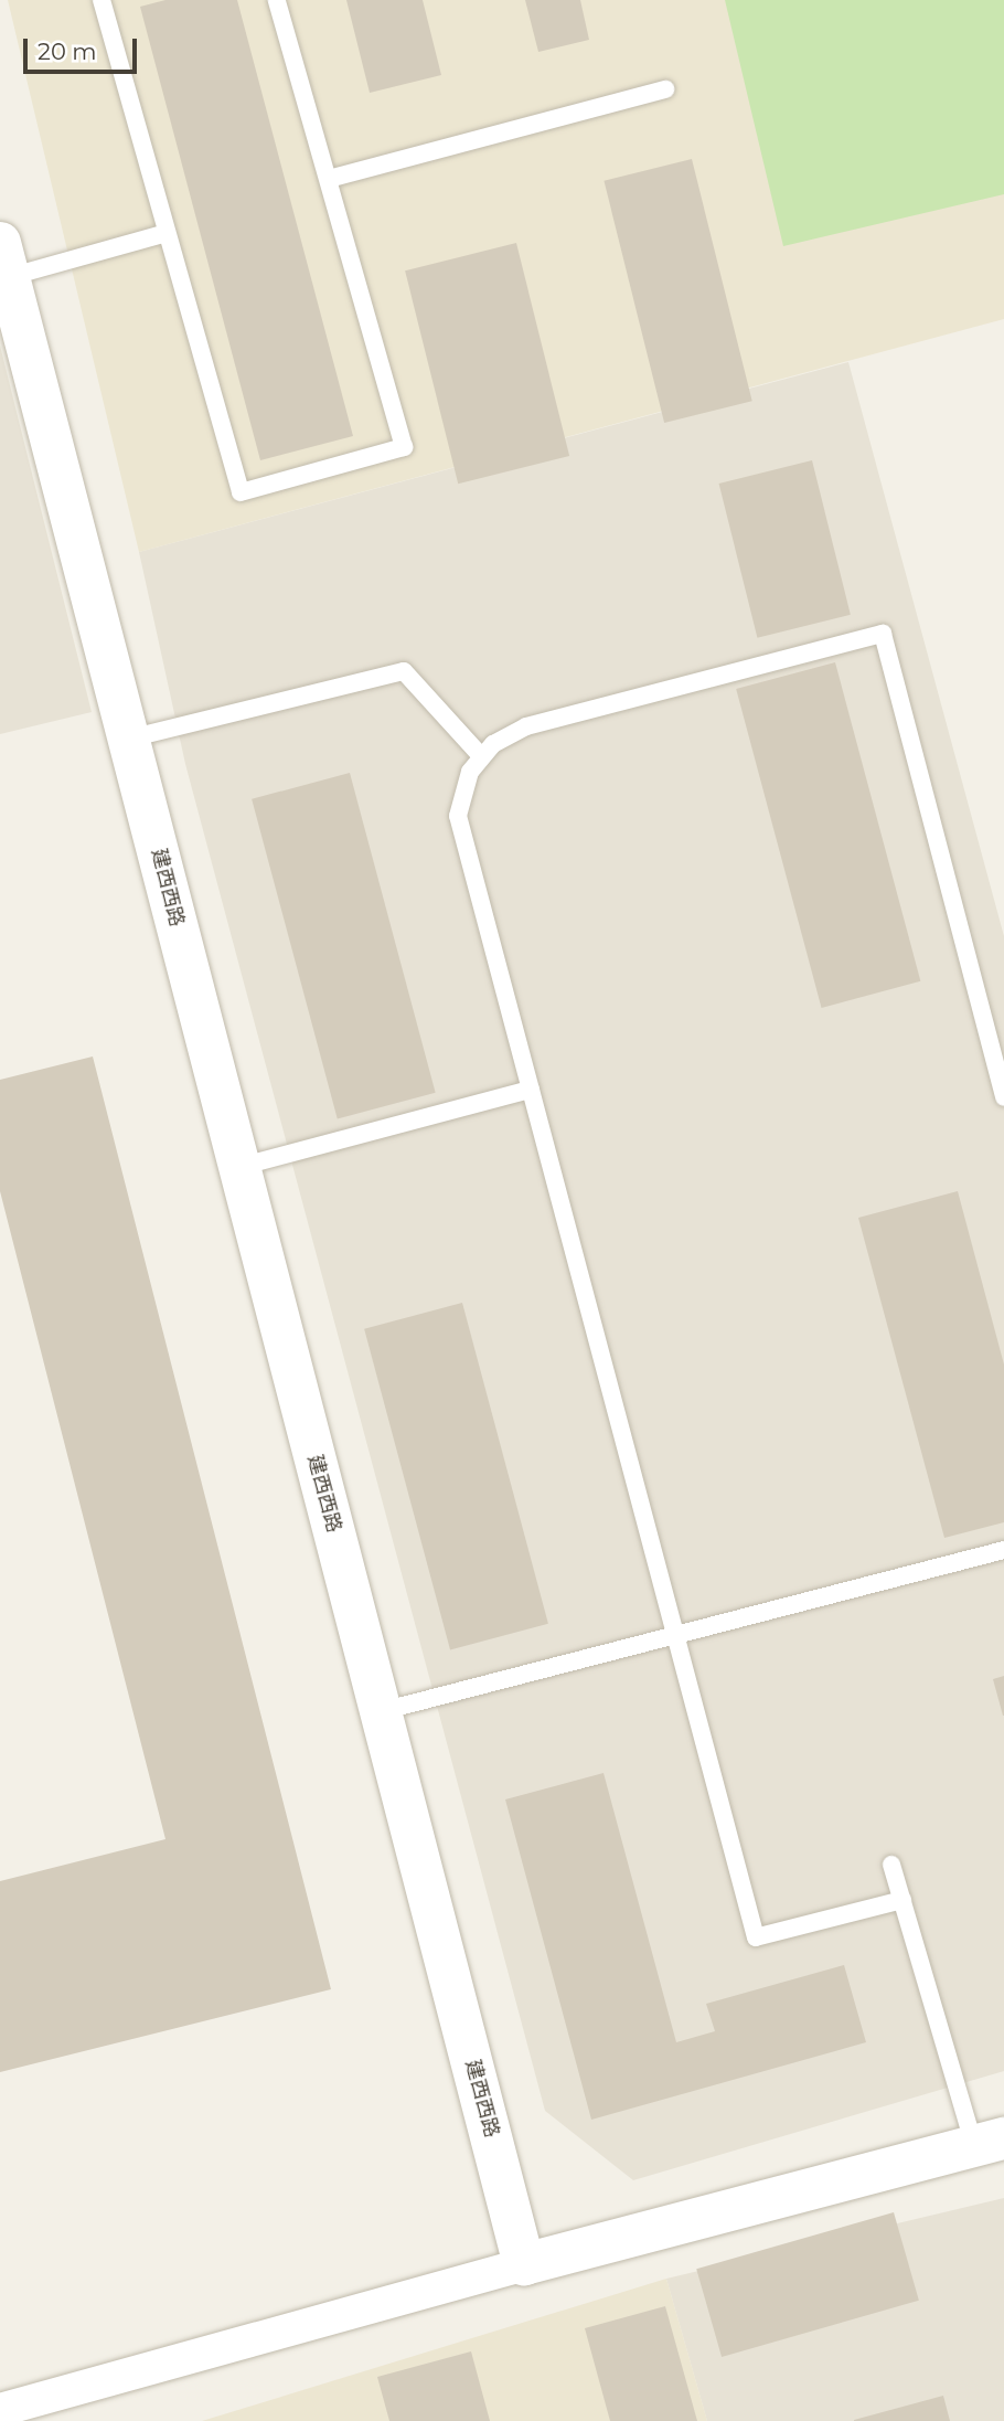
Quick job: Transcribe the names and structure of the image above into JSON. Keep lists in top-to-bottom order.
{
  "streets": {
    "street": ["建西西路"]
  },
  "scale_bar": "20 m"
}
